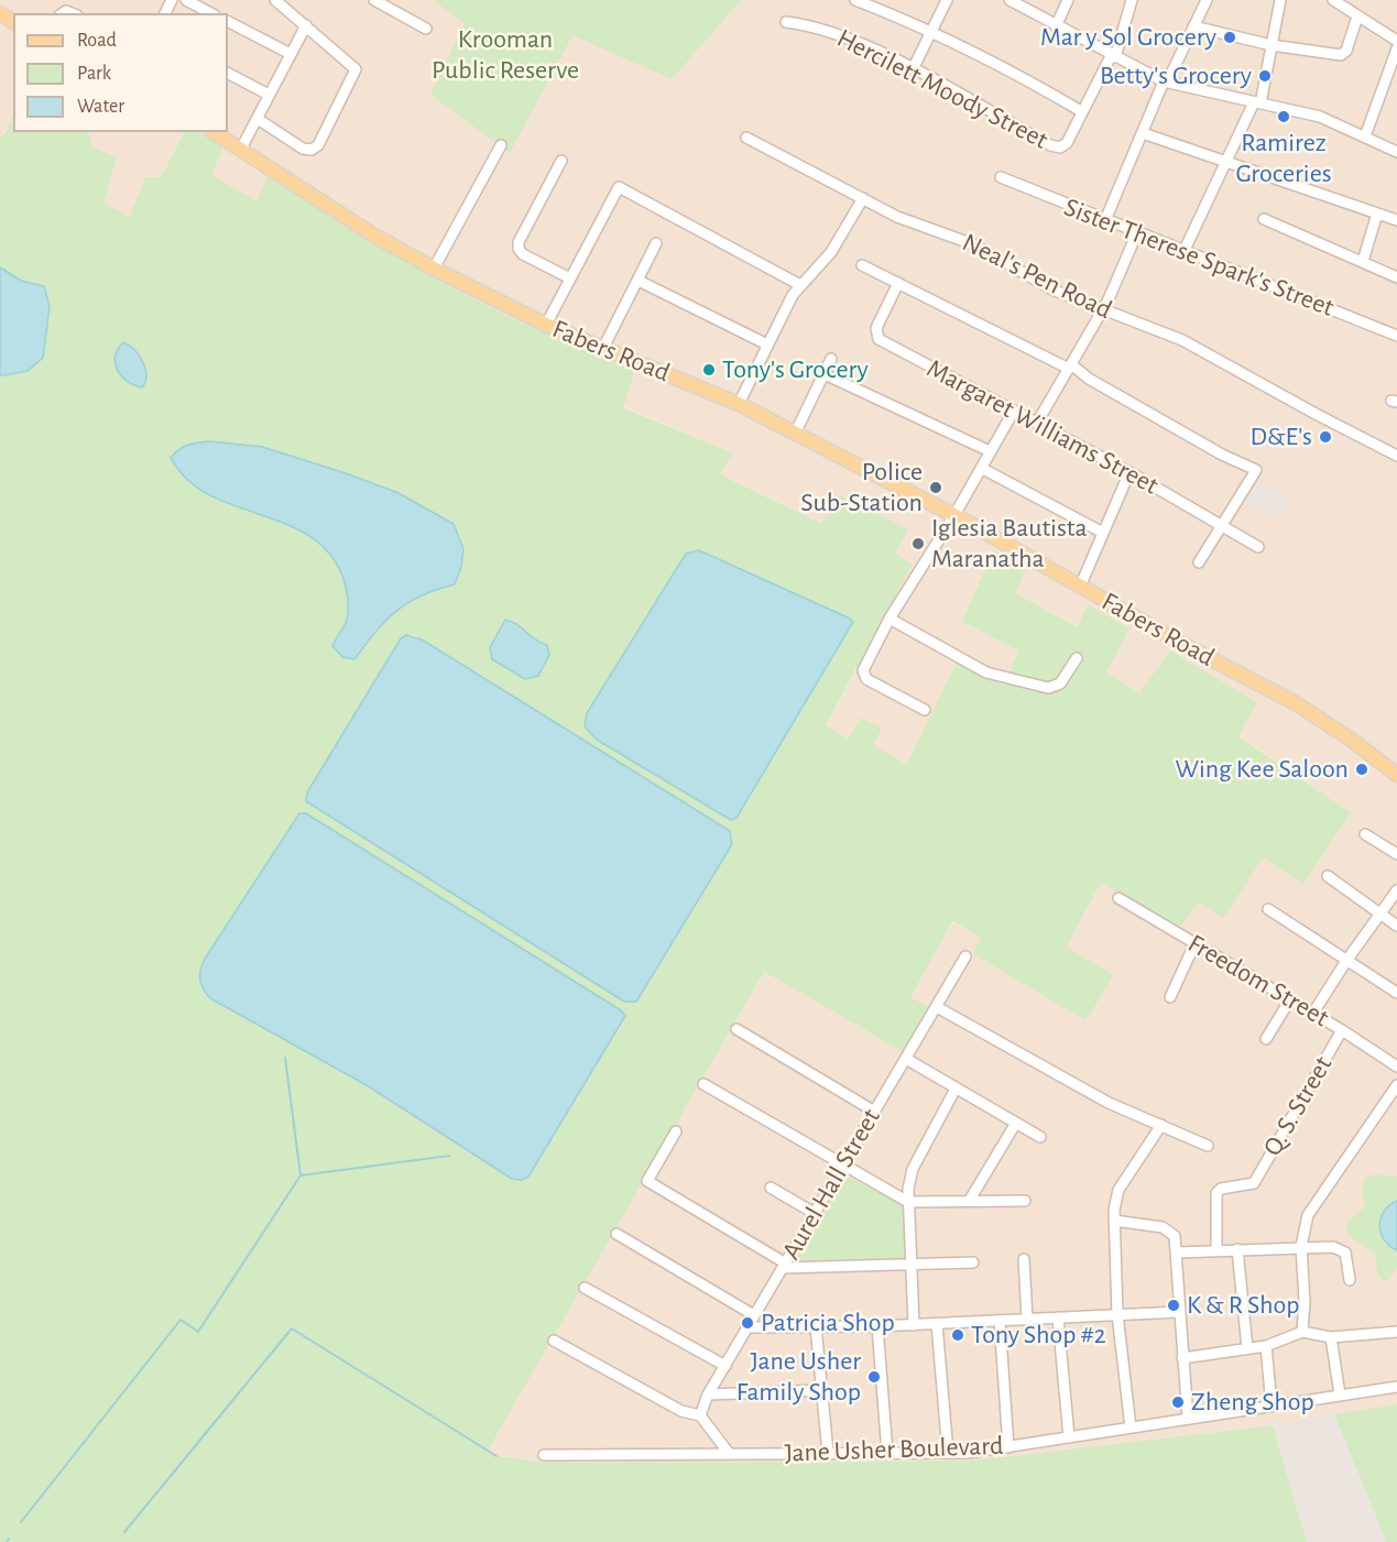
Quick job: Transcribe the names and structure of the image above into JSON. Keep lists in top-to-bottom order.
{
  "streets": {
    "main road": ["Fabers Road"],
    "street": [
      "Hercilett Moody Street",
      "Sister Therese Spark's Street",
      "Neal's Pen Road",
      "Margaret Williams Street",
      "Freedom Street",
      "Q. S. Street",
      "Aurel Hall Street",
      "Jane Usher Boulevard"
    ]
  },
  "crossings": [
    ["Freedom Street", "Q. S. Street"]
  ],
  "parks": ["Krooman Public Reserve"],
  "places": [
    "Mar y Sol Grocery",
    "Betty's Grocery",
    "Ramirez Groceries",
    "Tony's Grocery",
    "D&E's",
    "Police Sub-Station",
    "Iglesia Bautista Maranatha",
    "Wing Kee Saloon",
    "K & R Shop",
    "Patricia Shop",
    "Tony Shop #2",
    "Jane Usher Family Shop",
    "Zheng Shop"
  ],
  "legend": ["Road", "Park", "Water"]
}
